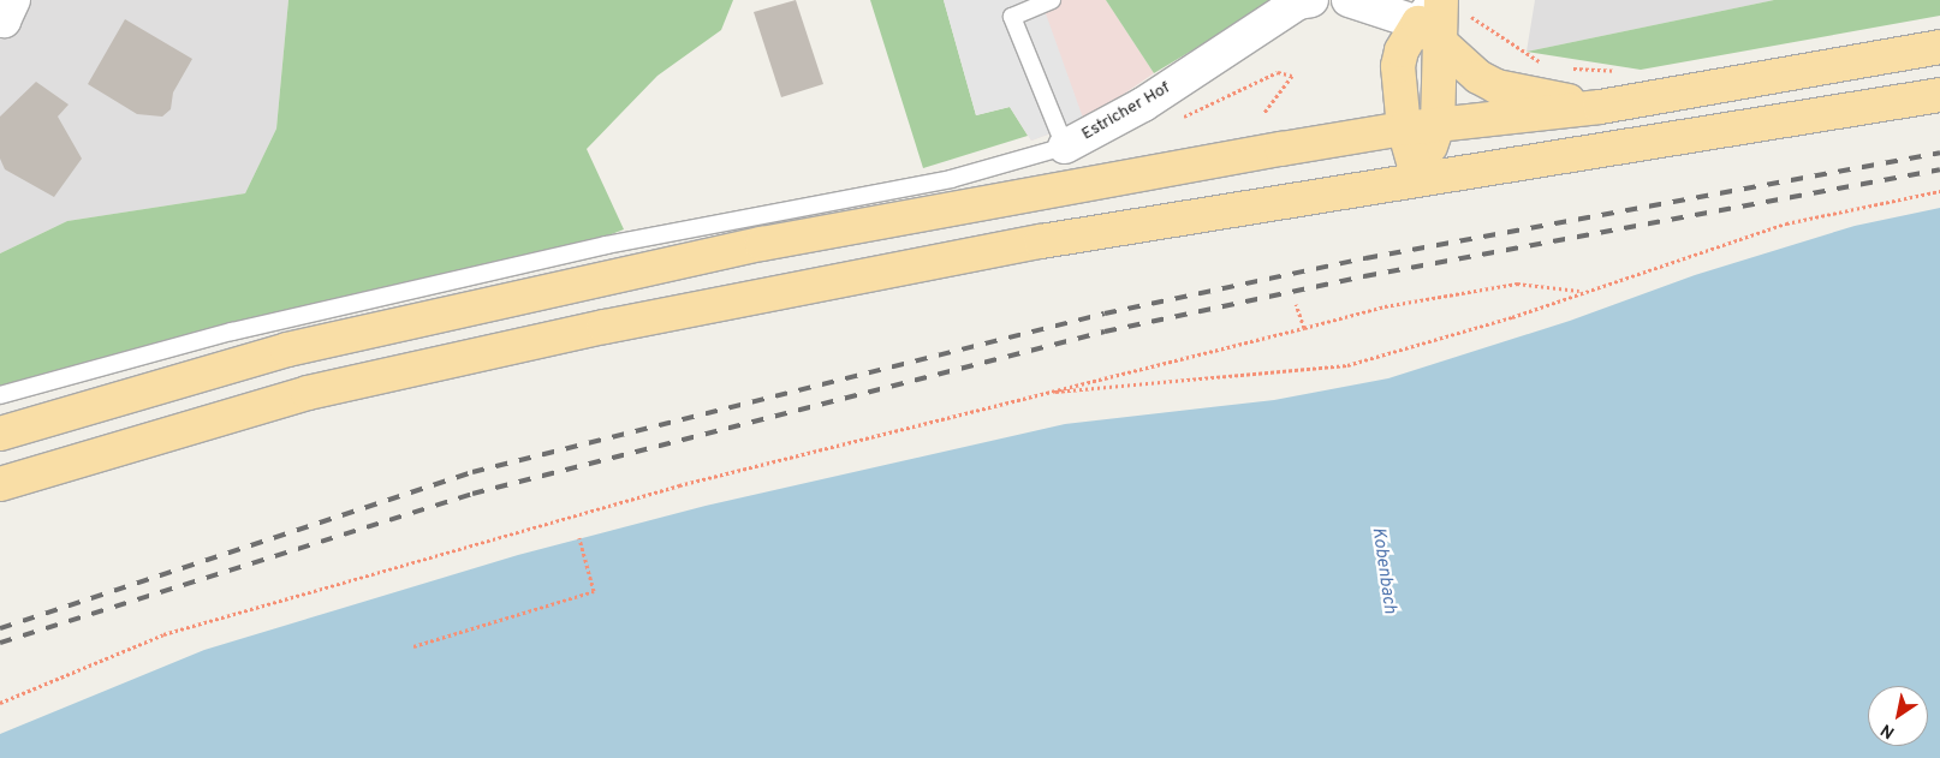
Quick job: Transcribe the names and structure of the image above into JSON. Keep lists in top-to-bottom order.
{
  "streets": {
    "street": ["Estricher Hof"]
  },
  "water": ["Kobenbach"],
  "north": "bottom left"
}
